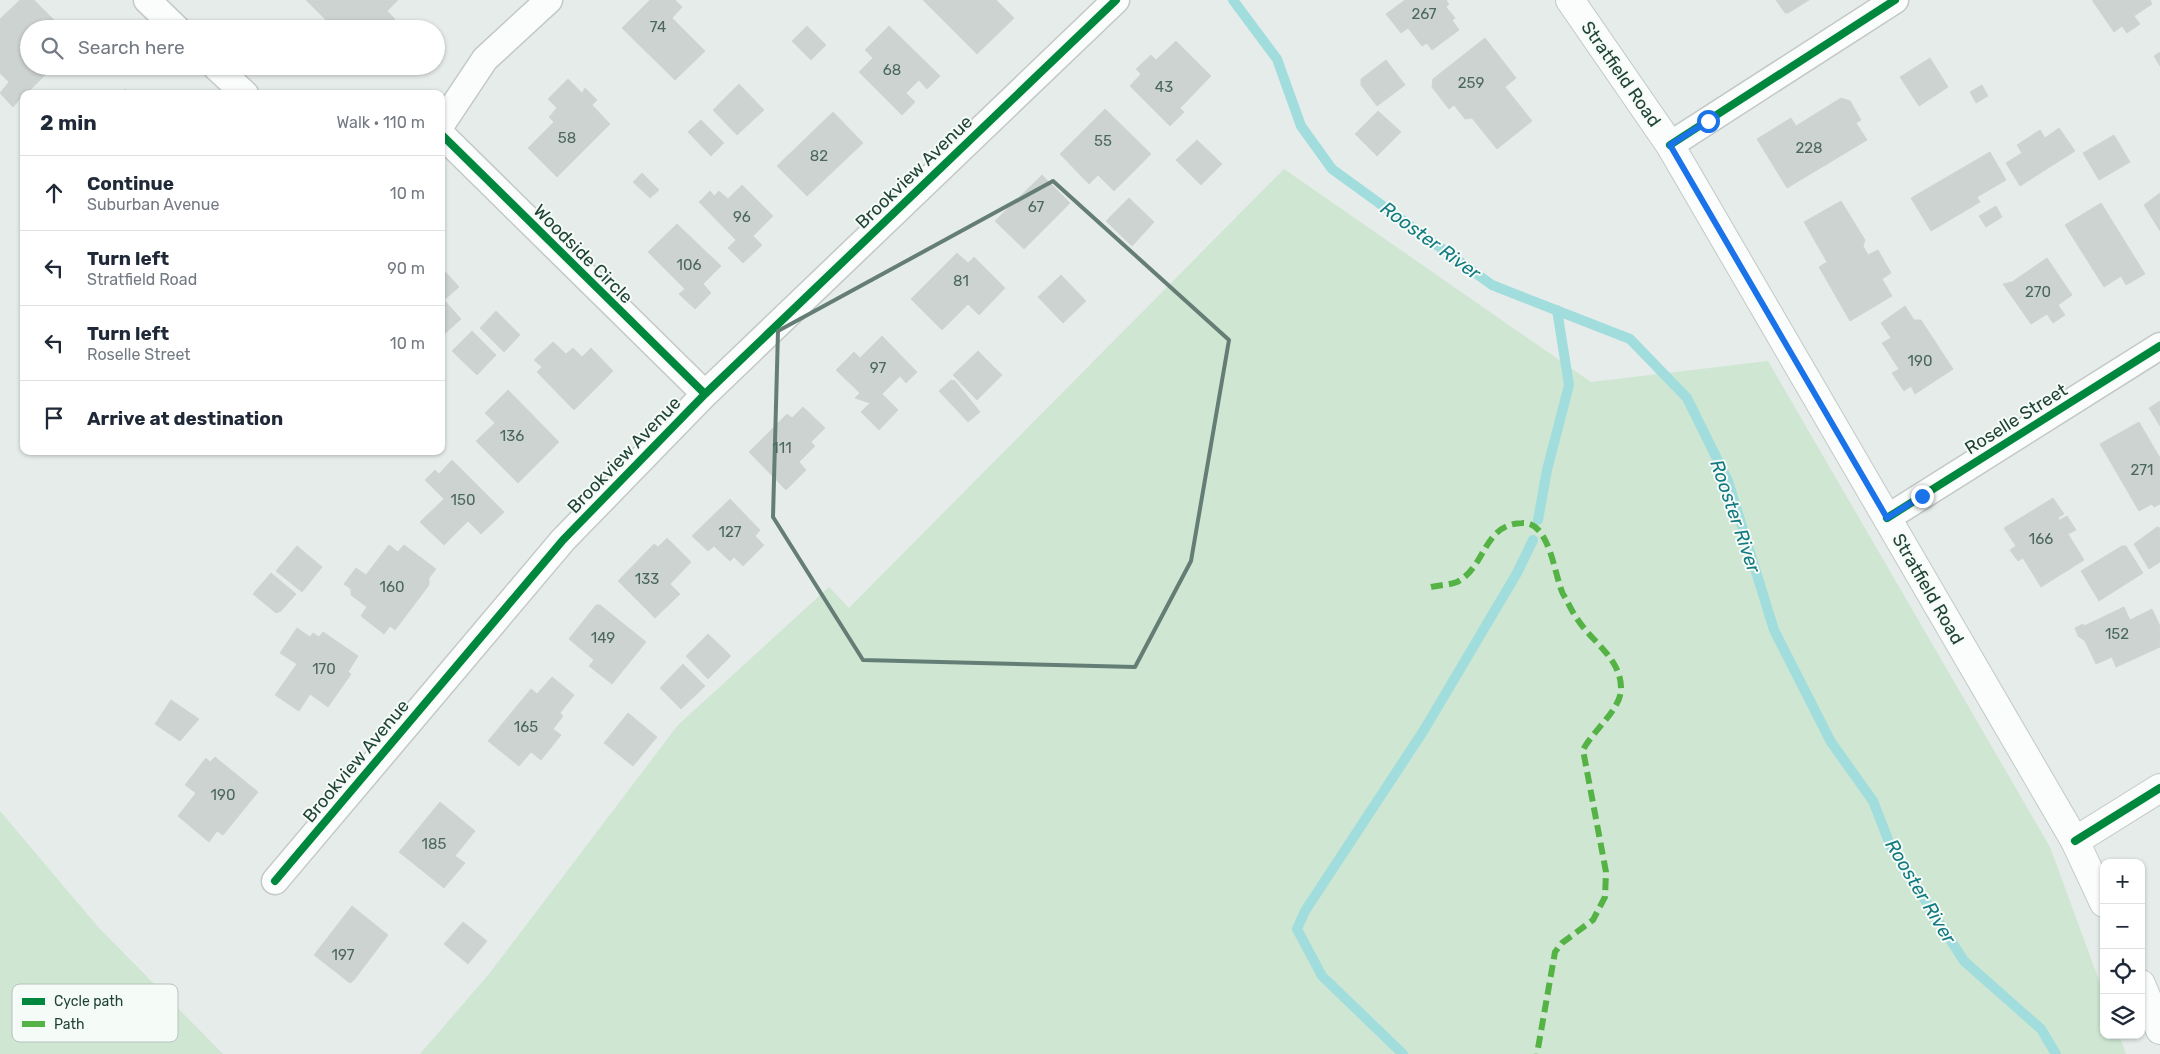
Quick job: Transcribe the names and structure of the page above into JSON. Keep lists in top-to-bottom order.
{
  "streets": {
    "main road": ["Stratfield Road"],
    "street": ["Brookview Avenue", "Woodside Circle", "Roselle Street"]
  },
  "crossings": [
    ["Stratfield Road", "Roselle Street"],
    ["Brookview Avenue", "Woodside Circle"]
  ],
  "water": ["Rooster River"],
  "house_numbers": [
    "267",
    "74",
    "68",
    "259",
    "43",
    "58",
    "55",
    "228",
    "82",
    "67",
    "96",
    "106",
    "81",
    "270",
    "190",
    "97",
    "136",
    "111",
    "271",
    "150",
    "127",
    "166",
    "133",
    "160",
    "152",
    "149",
    "170",
    "165",
    "190",
    "185",
    "197"
  ],
  "legend": ["Cycle path", "Path"],
  "page": {
    "search": "Search here",
    "heading": ["2 min", "Walk · 110 m"],
    "list": [
      ["Continue", "Suburban Avenue", "10 m"],
      ["Turn left", "Stratfield Road", "90 m"],
      ["Turn left", "Roselle Street", "10 m"],
      "Arrive at destination"
    ],
    "map_buttons": ["+", "−"]
  }
}
